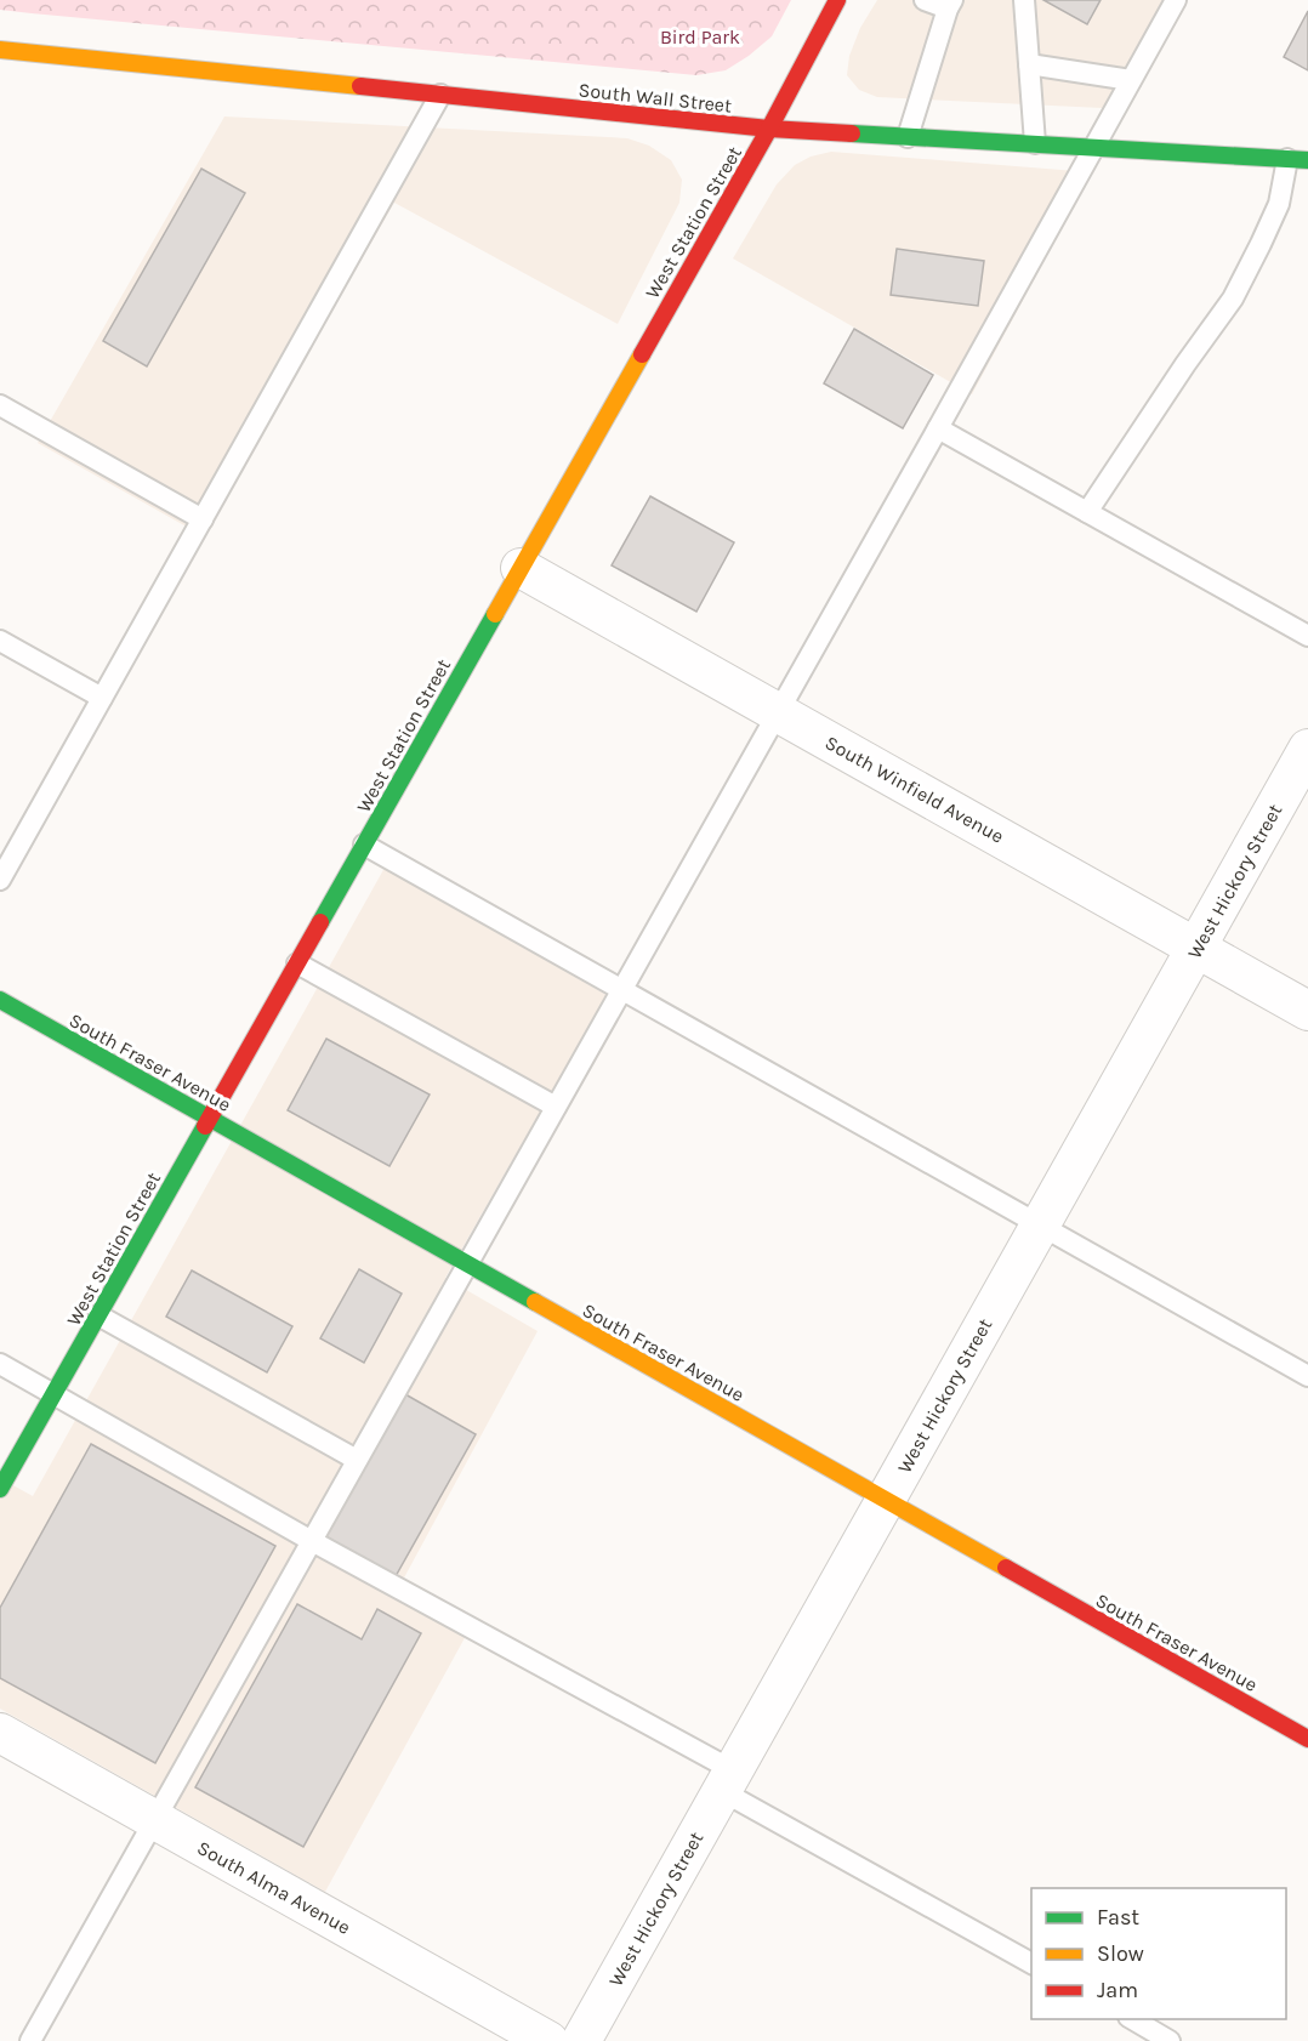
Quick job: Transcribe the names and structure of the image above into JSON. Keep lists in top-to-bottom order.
{
  "streets": {
    "main road": ["South Wall Street", "West Station Street", "South Fraser Avenue"],
    "street": ["South Winfield Avenue", "West Hickory Street", "South Alma Avenue"]
  },
  "crossings": [
    ["South Wall Street", "West Station Street"],
    ["West Station Street", "South Winfield Avenue"],
    ["West Station Street", "South Fraser Avenue"],
    ["South Winfield Avenue", "West Hickory Street"],
    ["West Hickory Street", "South Fraser Avenue"]
  ],
  "parks": ["Bird Park"],
  "legend": ["Fast", "Slow", "Jam"]
}
